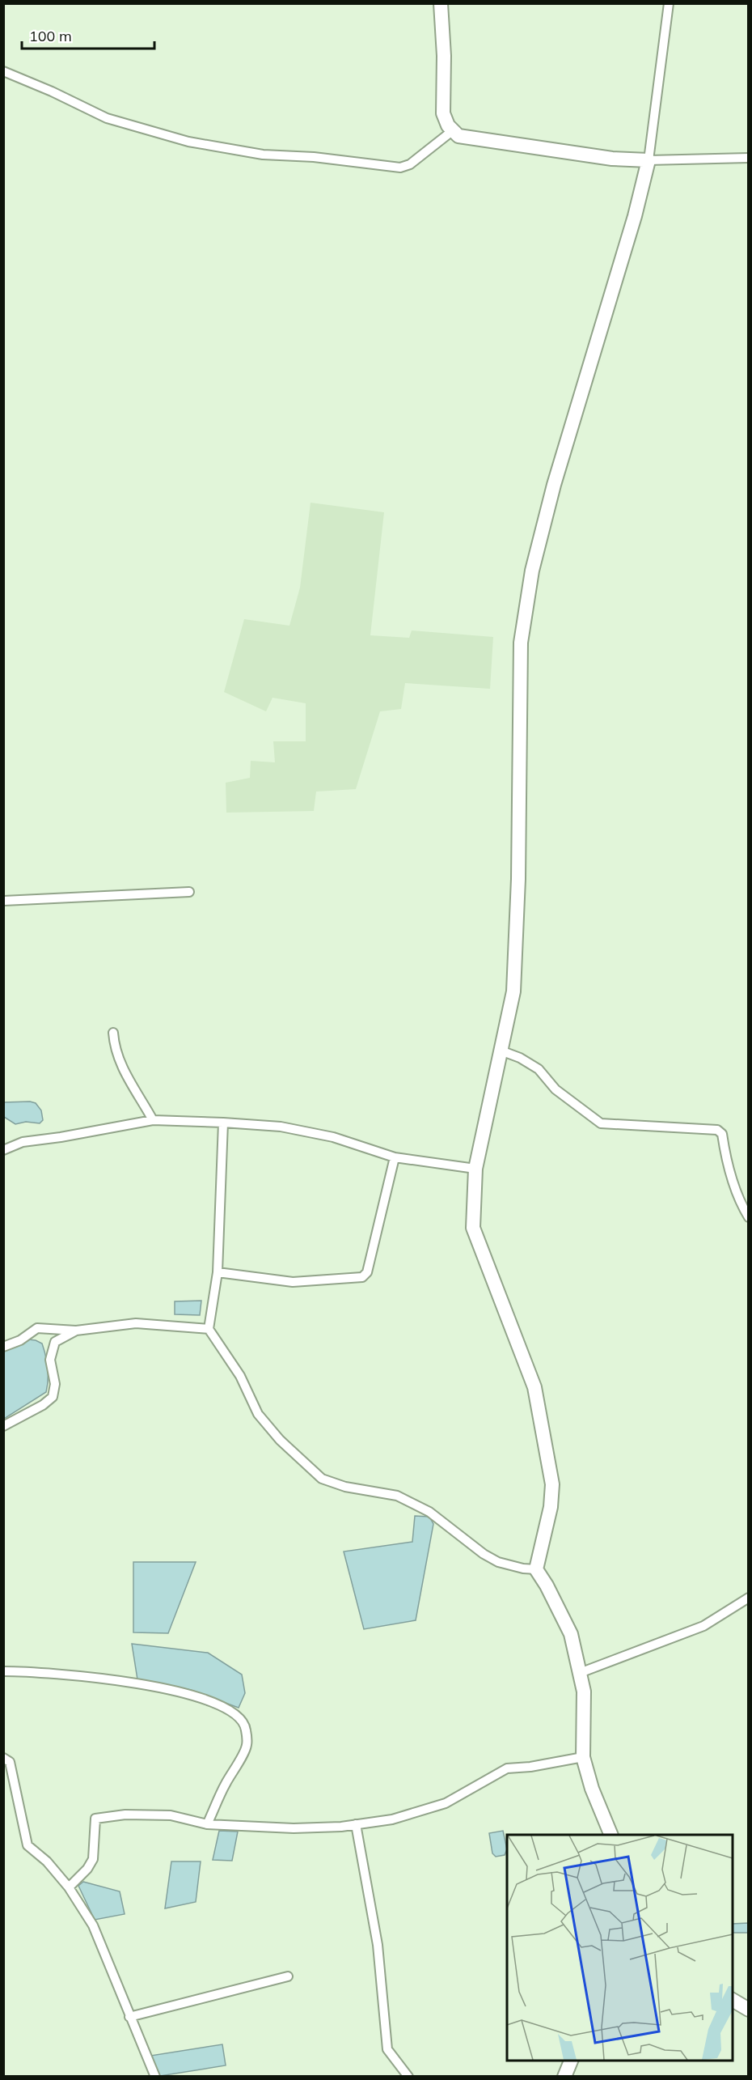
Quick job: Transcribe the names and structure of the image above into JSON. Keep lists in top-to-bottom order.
{
  "scale_bar": "100 m"
}
